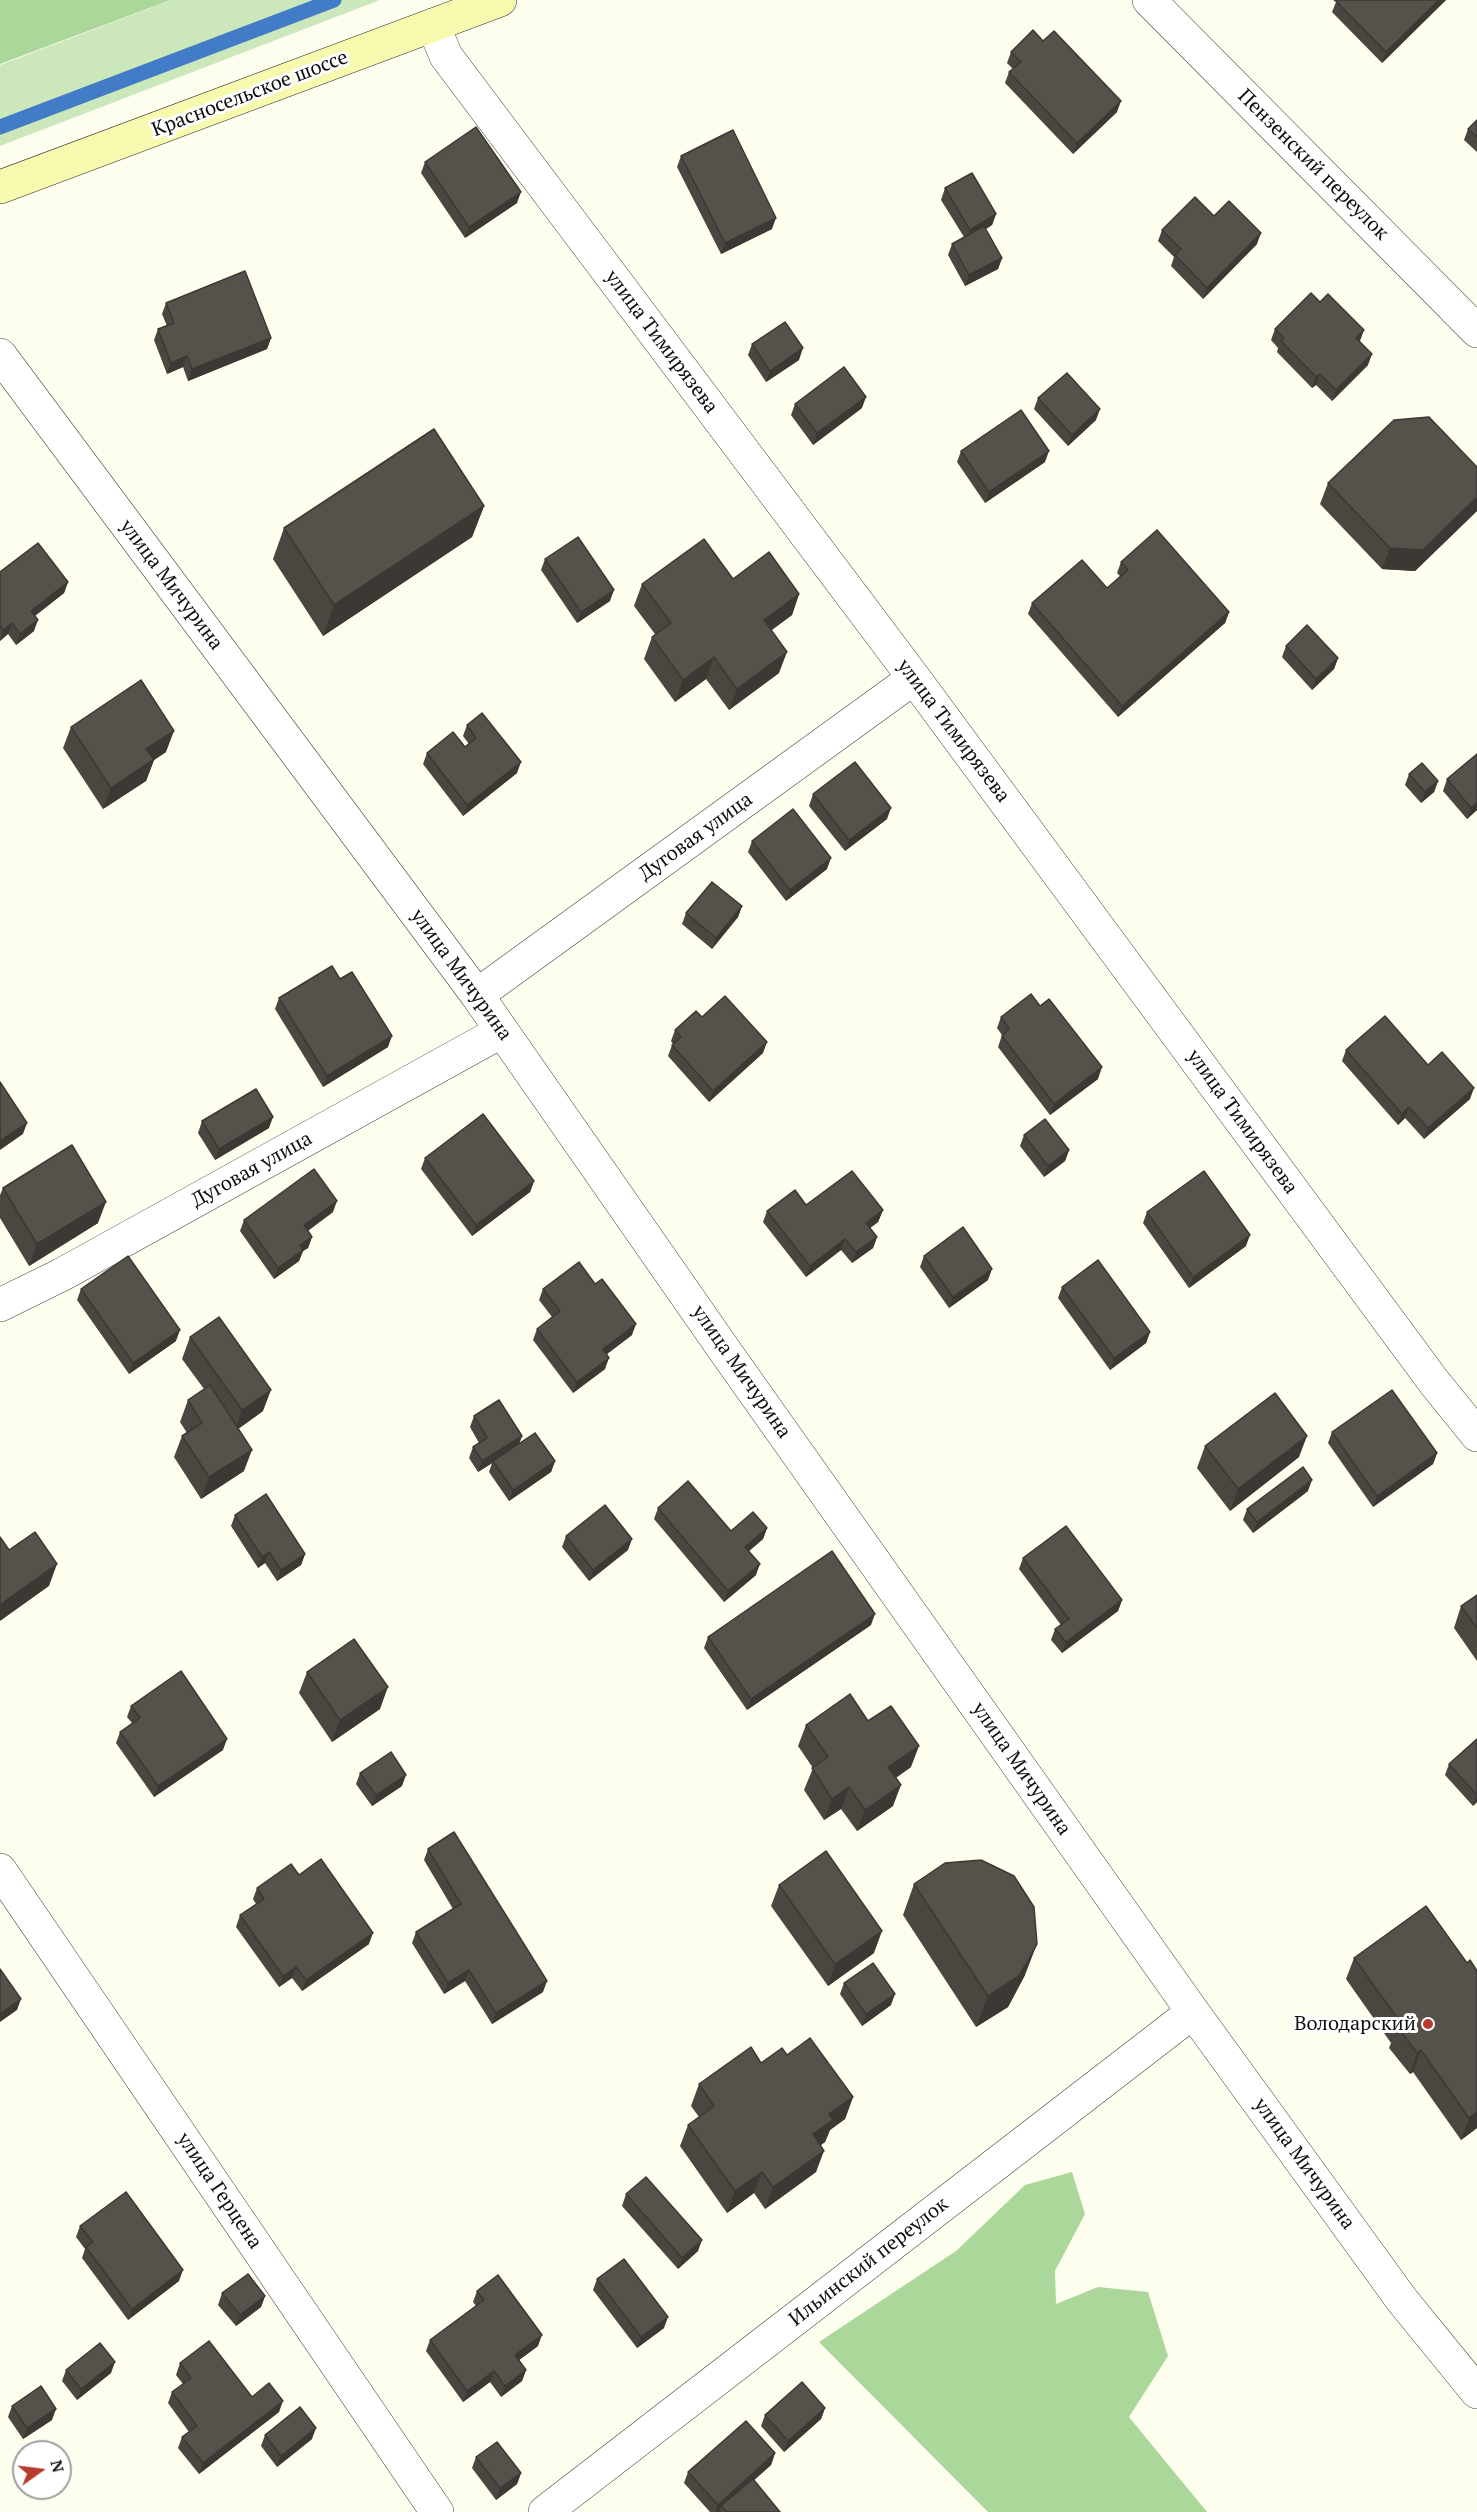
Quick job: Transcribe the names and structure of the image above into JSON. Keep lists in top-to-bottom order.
{
  "streets": {
    "main road": ["Красносельское шоссе"],
    "street": [
      "Пензенский переулок",
      "улица Тимирязева",
      "улица Мичурина",
      "Дуговая улица",
      "улица Герцена",
      "Ильинский переулок"
    ]
  },
  "crossings": [
    ["Красносельское шоссе", "улица Тимирязева"],
    ["улица Тимирязева", "Дуговая улица"],
    ["улица Мичурина", "Дуговая улица"],
    ["улица Мичурина", "Ильинский переулок"]
  ],
  "places": ["Володарский"],
  "north": "right"
}
